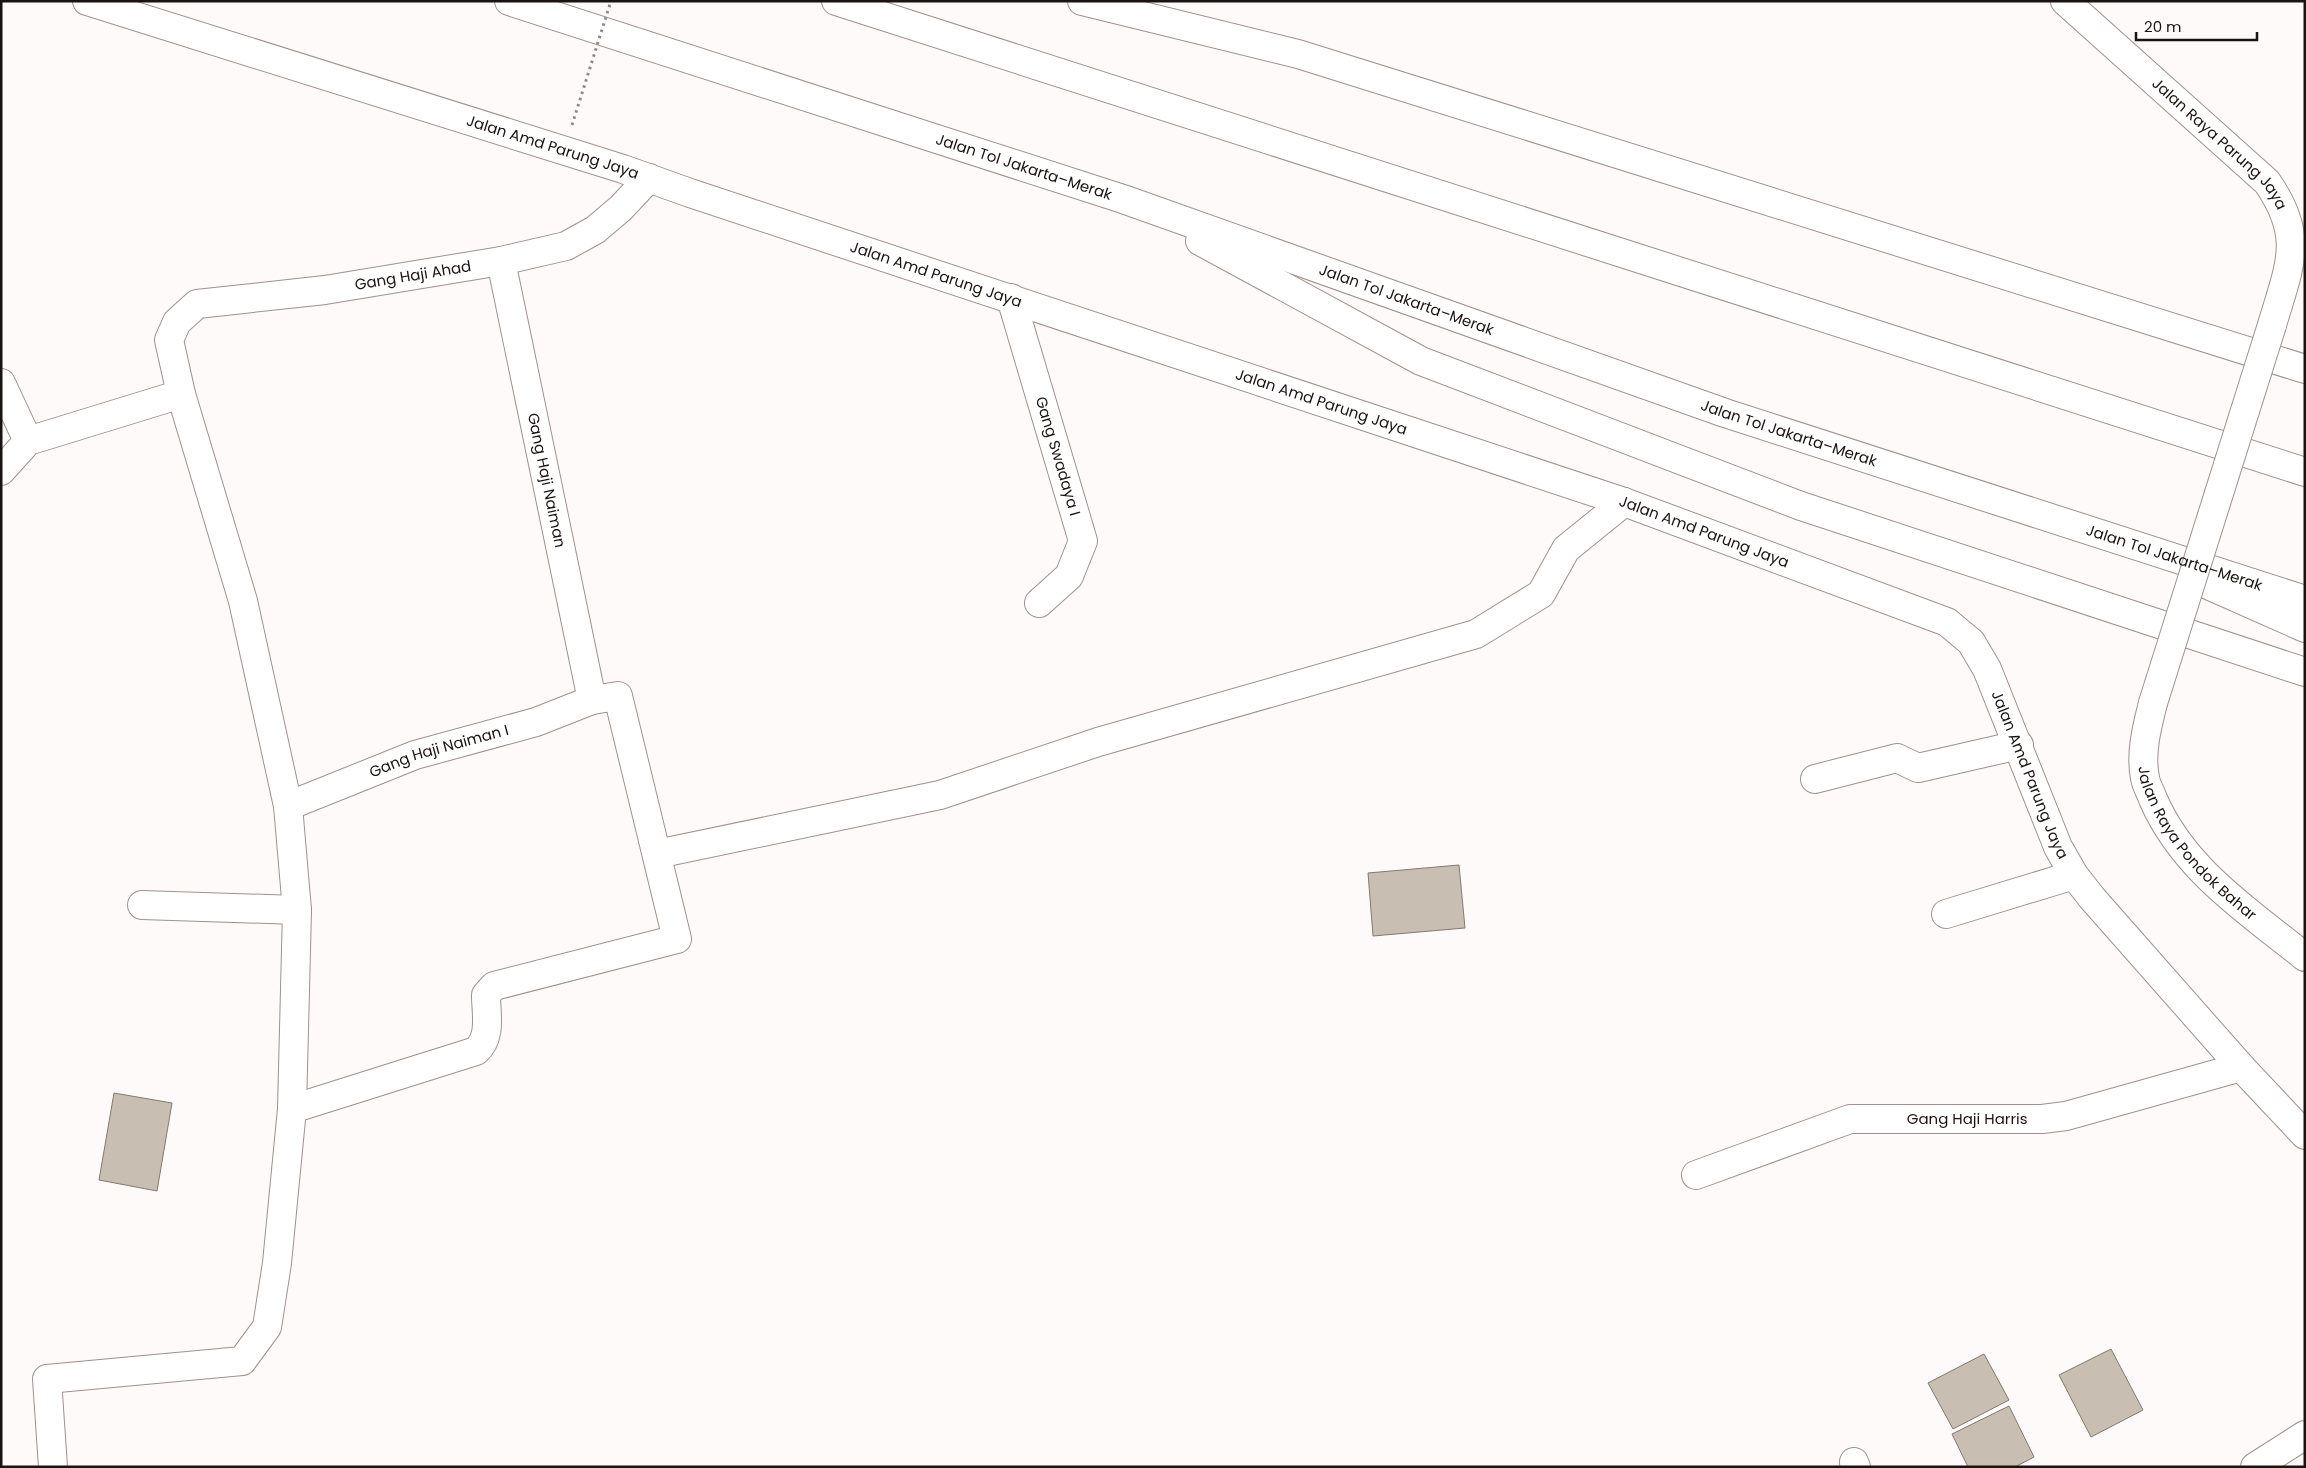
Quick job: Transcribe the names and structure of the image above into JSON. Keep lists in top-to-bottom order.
{
  "streets": {
    "main road": [
      "Jalan Raya Parung Jaya",
      "Jalan Amd Parung Jaya",
      "Jalan Tol Jakarta–Merak",
      "Gang Haji Ahad",
      "Gang Swadaya I",
      "Gang Haji Naiman",
      "Gang Haji Naiman I",
      "Jalan Raya Pondok Bahar",
      "Gang Haji Harris"
    ]
  },
  "crossings": [
    ["Jalan Raya Parung Jaya", "Jalan Raya Pondok Bahar"],
    ["Jalan Amd Parung Jaya", "Gang Haji Ahad"],
    ["Jalan Amd Parung Jaya", "Gang Swadaya I"],
    ["Jalan Amd Parung Jaya", "Gang Haji Harris"],
    ["Gang Haji Ahad", "Gang Haji Naiman"],
    ["Gang Haji Naiman", "Gang Haji Naiman I"]
  ],
  "scale_bar": "20 m"
}
